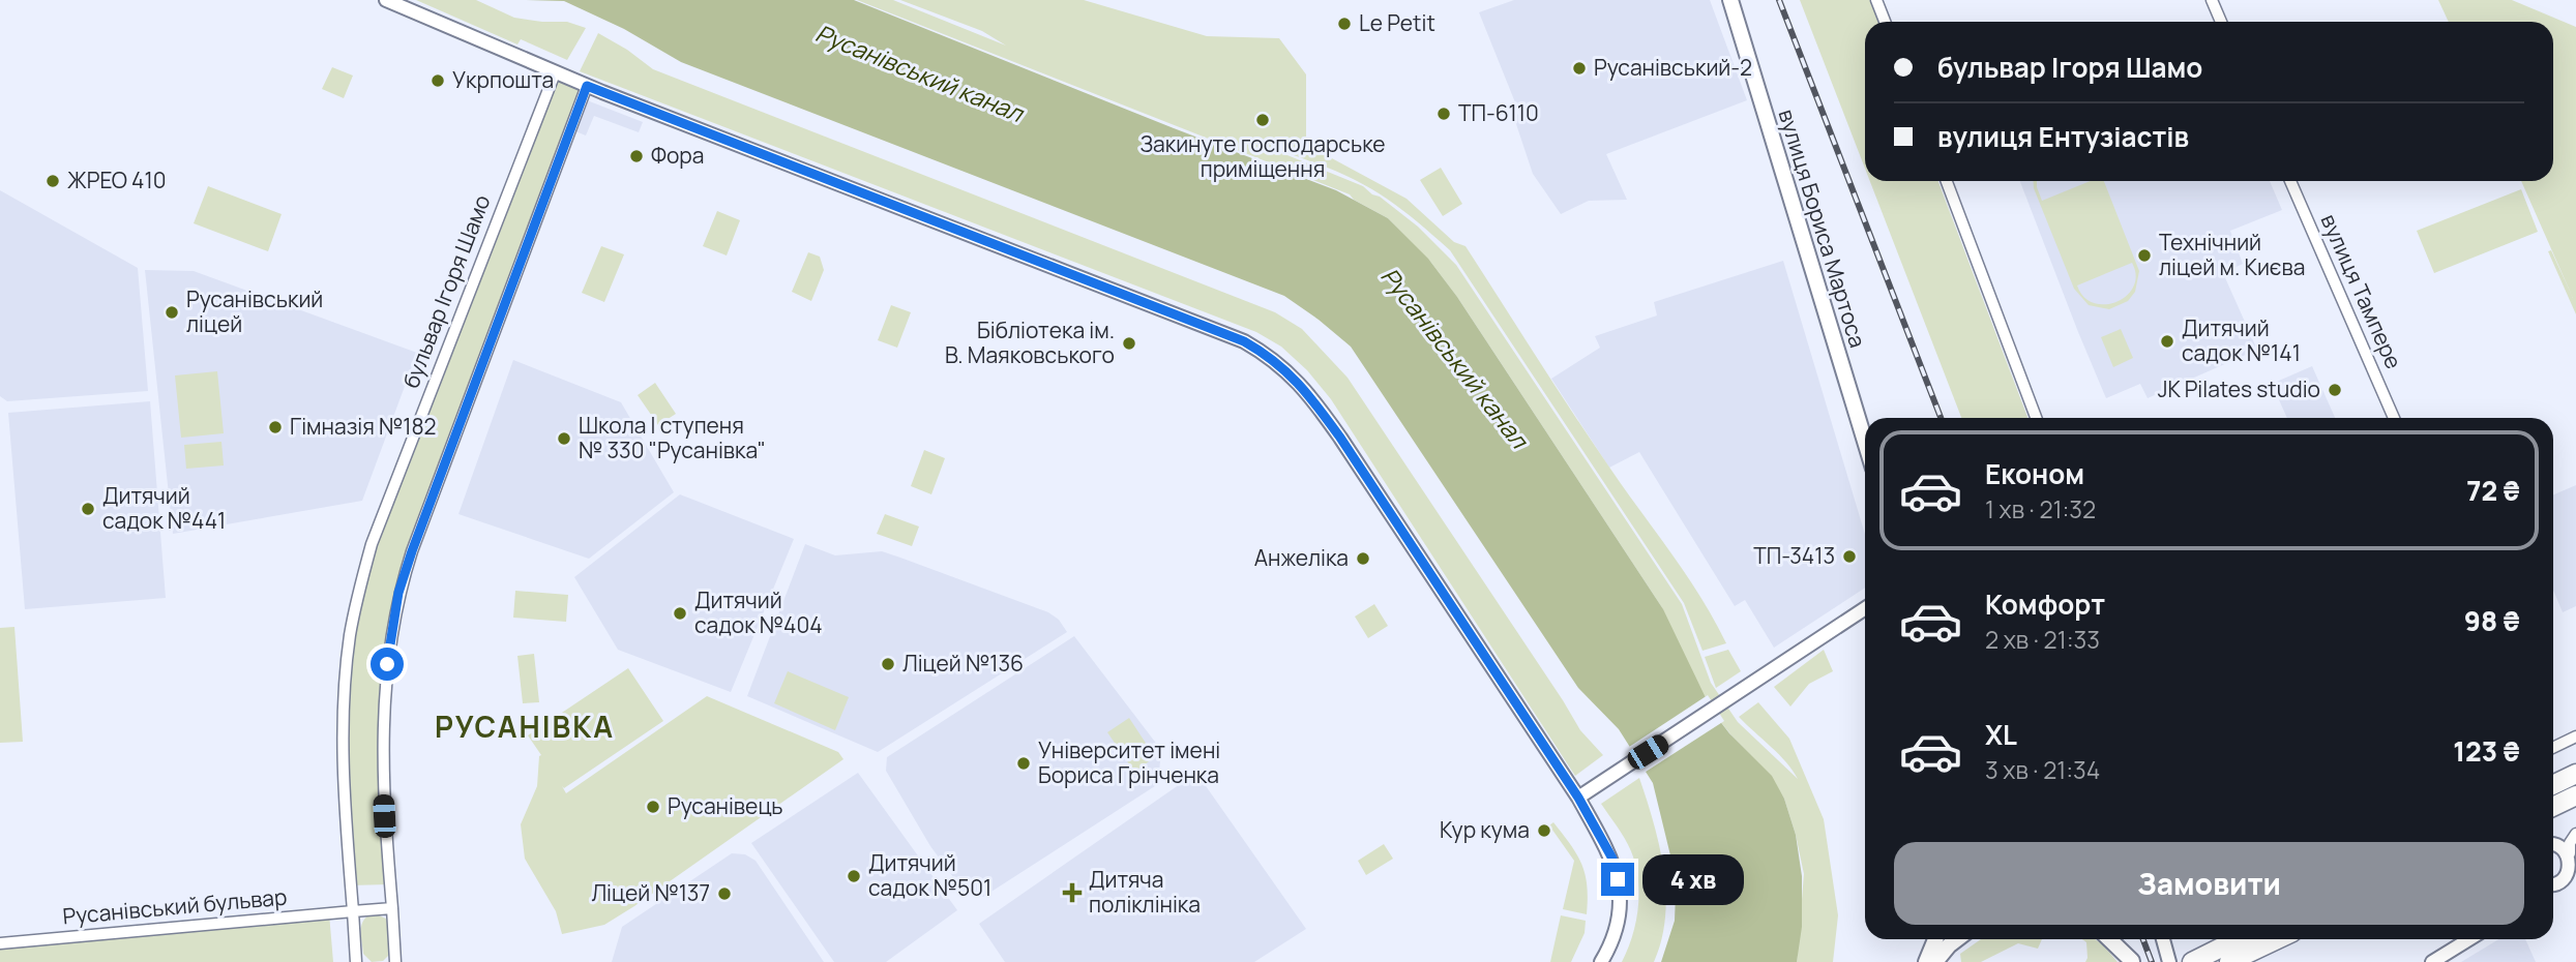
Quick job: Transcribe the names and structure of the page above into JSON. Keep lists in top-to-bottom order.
{
  "streets": {
    "main road": ["вулиця Бориса Мартоса"],
    "street": ["бульвар Ігоря Шамо", "вулиця Тампере", "Русанівський бульвар"]
  },
  "crossings": [
    ["бульвар Ігоря Шамо", "Русанівський бульвар"]
  ],
  "districts": ["РУСАНІВКА"],
  "water": ["Русанівський канал"],
  "places": {
    "other": [
      "Le Petit",
      "Русанівський-2",
      "Укрпошта",
      "ТП-6110",
      "Закинуте господарське приміщення",
      "Фора",
      "ЖРЕО 410",
      "Технічний ліцей м. Києва",
      "Русанівський ліцей",
      "Дитячий садок №141",
      "Бібліотека ім. В. Маяковського",
      "JK Pilates studio",
      "Гімназія №182",
      "Школа І ступеня № 330 \"Русанівка\"",
      "Дитячий садок №441",
      "ТП-3413",
      "Анжеліка",
      "Дитячий садок №404",
      "Ліцей №136",
      "Університет імені Бориса Грінченка",
      "Русанівець",
      "Кур кума",
      "Дитячий садок №501",
      "Ліцей №137"
    ],
    "health": ["Дитяча поліклініка"]
  },
  "page": {
    "banner": ["бульвар Ігоря Шамо", "вулиця Ентузіастів"],
    "list": [
      {
        "name": "Економ",
        "note": "1 хв · 21:32",
        "value": "72 ₴"
      },
      {
        "name": "Комфорт",
        "note": "2 хв · 21:33",
        "value": "98 ₴"
      },
      {
        "name": "XL",
        "note": "3 хв · 21:34",
        "value": "123 ₴"
      }
    ],
    "buttons": "Замовити",
    "bubble": "4 хв"
  }
}
